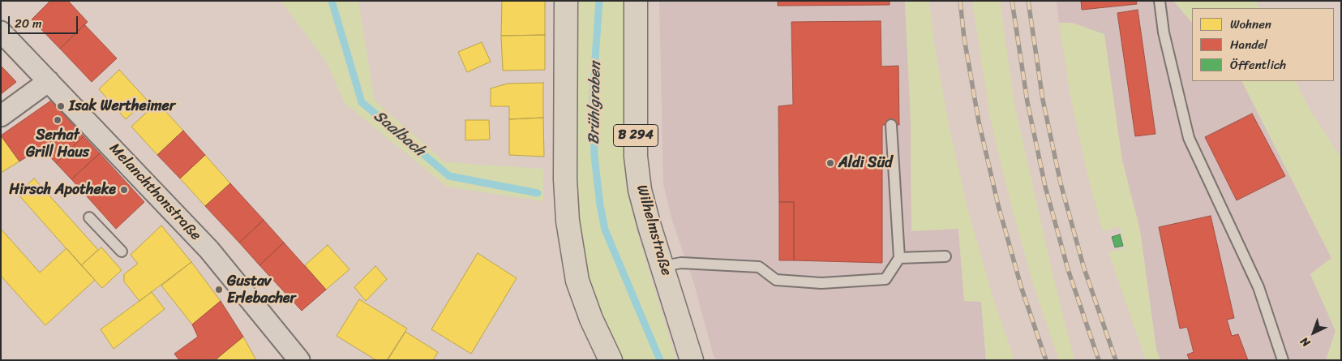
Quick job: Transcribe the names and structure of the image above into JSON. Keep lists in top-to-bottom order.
{
  "streets": {
    "main road": ["B 294", "Wilhelmstraße"],
    "street": ["Melanchthonstraße"]
  },
  "water": ["Brühlgraben", "Saalbach"],
  "places": [
    "Isak Wertheimer",
    "Serhat Grill Haus",
    "Aldi Süd",
    "Hirsch Apotheke",
    "Gustav Erlebacher"
  ],
  "legend": ["Wohnen", "Handel", "Öffentlich"],
  "scale_bar": "20 m",
  "north": "bottom left"
}
